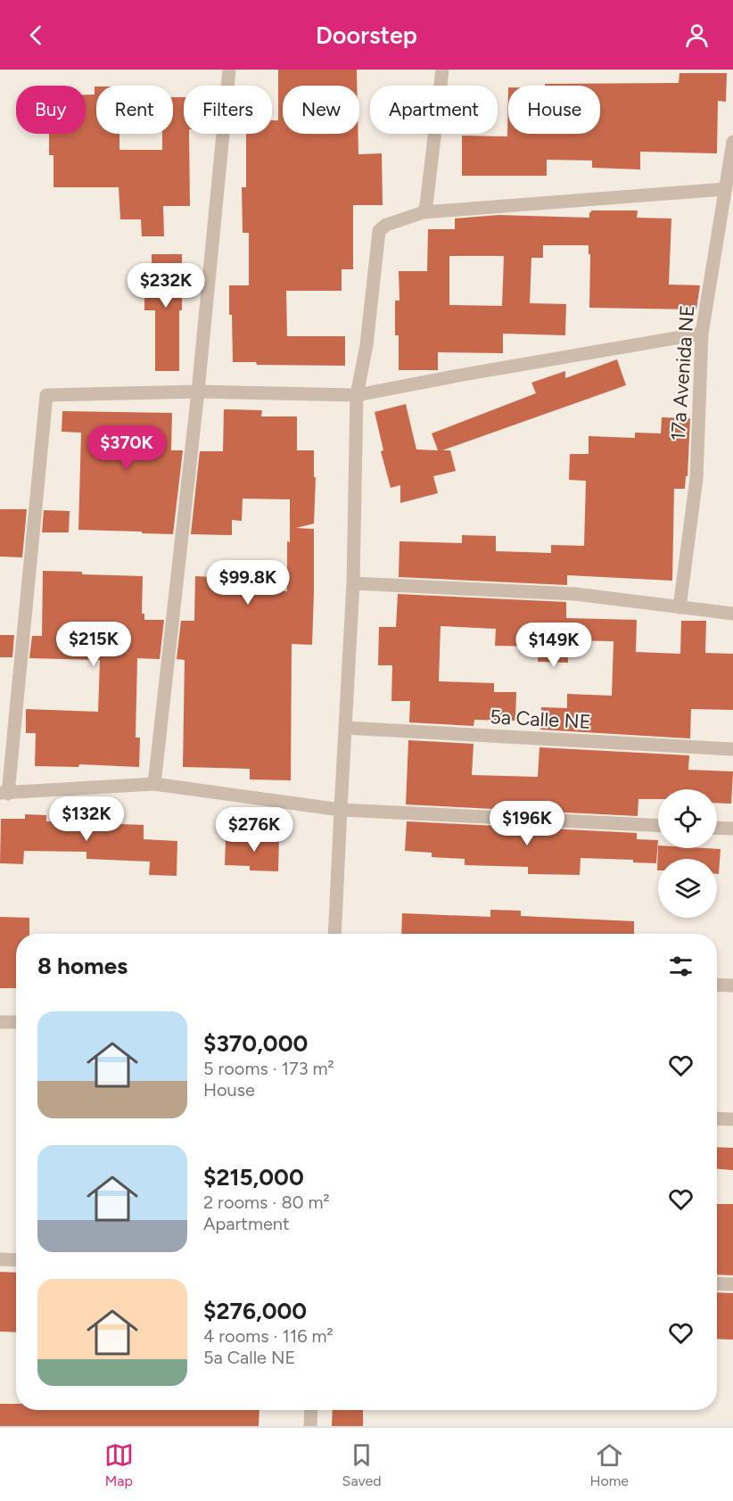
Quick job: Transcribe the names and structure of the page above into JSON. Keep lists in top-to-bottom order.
{
  "streets": {
    "street": ["17a Avenida NE", "5a Calle NE"]
  },
  "page": {
    "header": "Doorstep",
    "chip": [
      "Buy",
      "Rent",
      "Filters",
      "New",
      "Apartment",
      "House"
    ],
    "price": [
      "$232K",
      "$370K",
      "$99.8K",
      "$215K",
      "$149K",
      "$132K",
      "$196K",
      "$276K"
    ],
    "heading": "8 homes",
    "list": [
      {
        "name": "$370,000",
        "note": "5 rooms · 173 m² · House"
      },
      {
        "name": "$215,000",
        "note": "2 rooms · 80 m² · Apartment"
      },
      {
        "name": "$276,000",
        "note": "4 rooms · 116 m² · 5a Calle NE"
      }
    ],
    "tabs": ["Map", "Saved", "Home"]
  }
}
